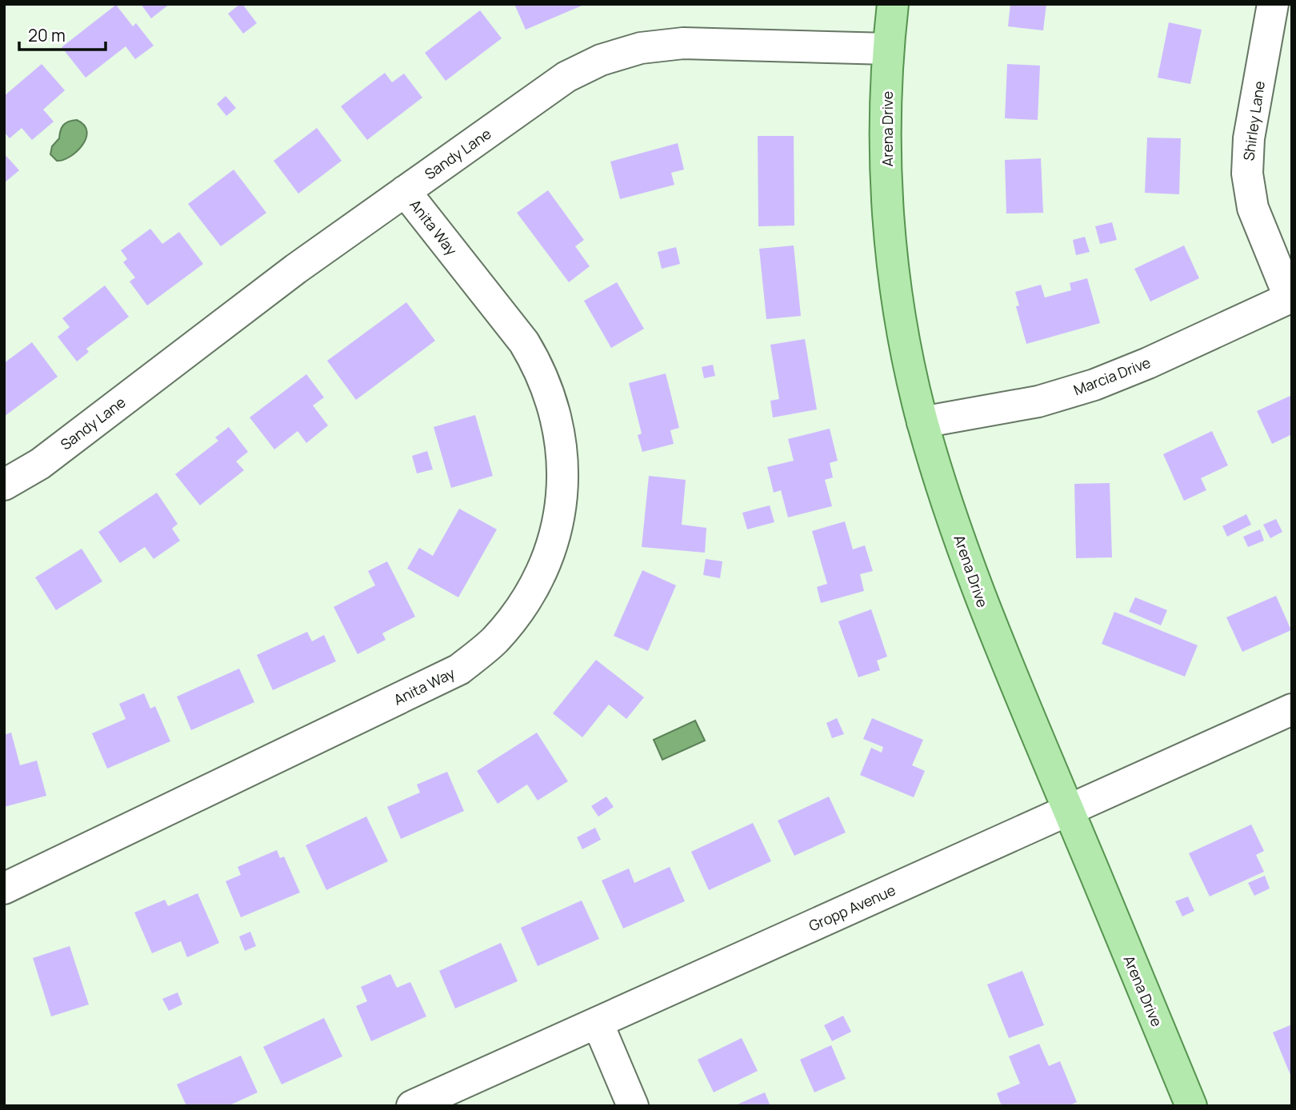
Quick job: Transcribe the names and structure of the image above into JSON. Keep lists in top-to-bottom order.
{
  "streets": {
    "main road": ["Arena Drive"],
    "street": [
      "Shirley Lane",
      "Sandy Lane",
      "Anita Way",
      "Marcia Drive",
      "Gropp Avenue"
    ]
  },
  "crossings": [
    ["Shirley Lane", "Marcia Drive"],
    ["Arena Drive", "Sandy Lane"],
    ["Arena Drive", "Marcia Drive"],
    ["Arena Drive", "Gropp Avenue"],
    ["Sandy Lane", "Anita Way"]
  ],
  "scale_bar": "20 m"
}
